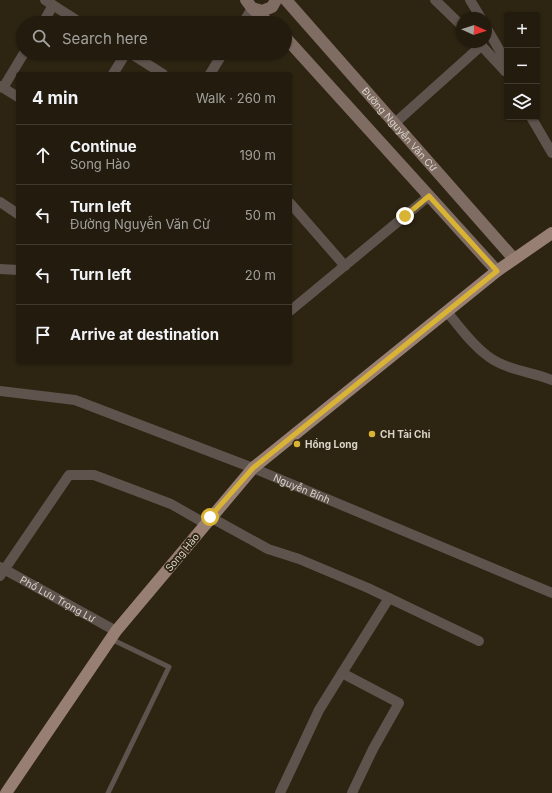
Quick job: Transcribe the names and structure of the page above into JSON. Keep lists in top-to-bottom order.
{
  "streets": {
    "main road": ["Song Hào"],
    "street": ["Đường Nguyễn Văn Cừ", "Nguyễn Bính", "Phố Lưu Trọng Lư"]
  },
  "crossings": [
    ["Đường Nguyễn Văn Cừ", "Song Hào"],
    ["Nguyễn Bính", "Song Hào"],
    ["Song Hào", "Phố Lưu Trọng Lư"]
  ],
  "places": ["CH Tài Chi", "Hồng Long"],
  "north": "right",
  "page": {
    "map_buttons": ["+", "−"],
    "search": "Search here",
    "heading": ["4 min", "Walk · 260 m"],
    "list": [
      ["Continue", "Song Hào", "190 m"],
      ["Turn left", "Đường Nguyễn Văn Cừ", "50 m"],
      ["Turn left", "20 m"],
      "Arrive at destination"
    ]
  }
}
